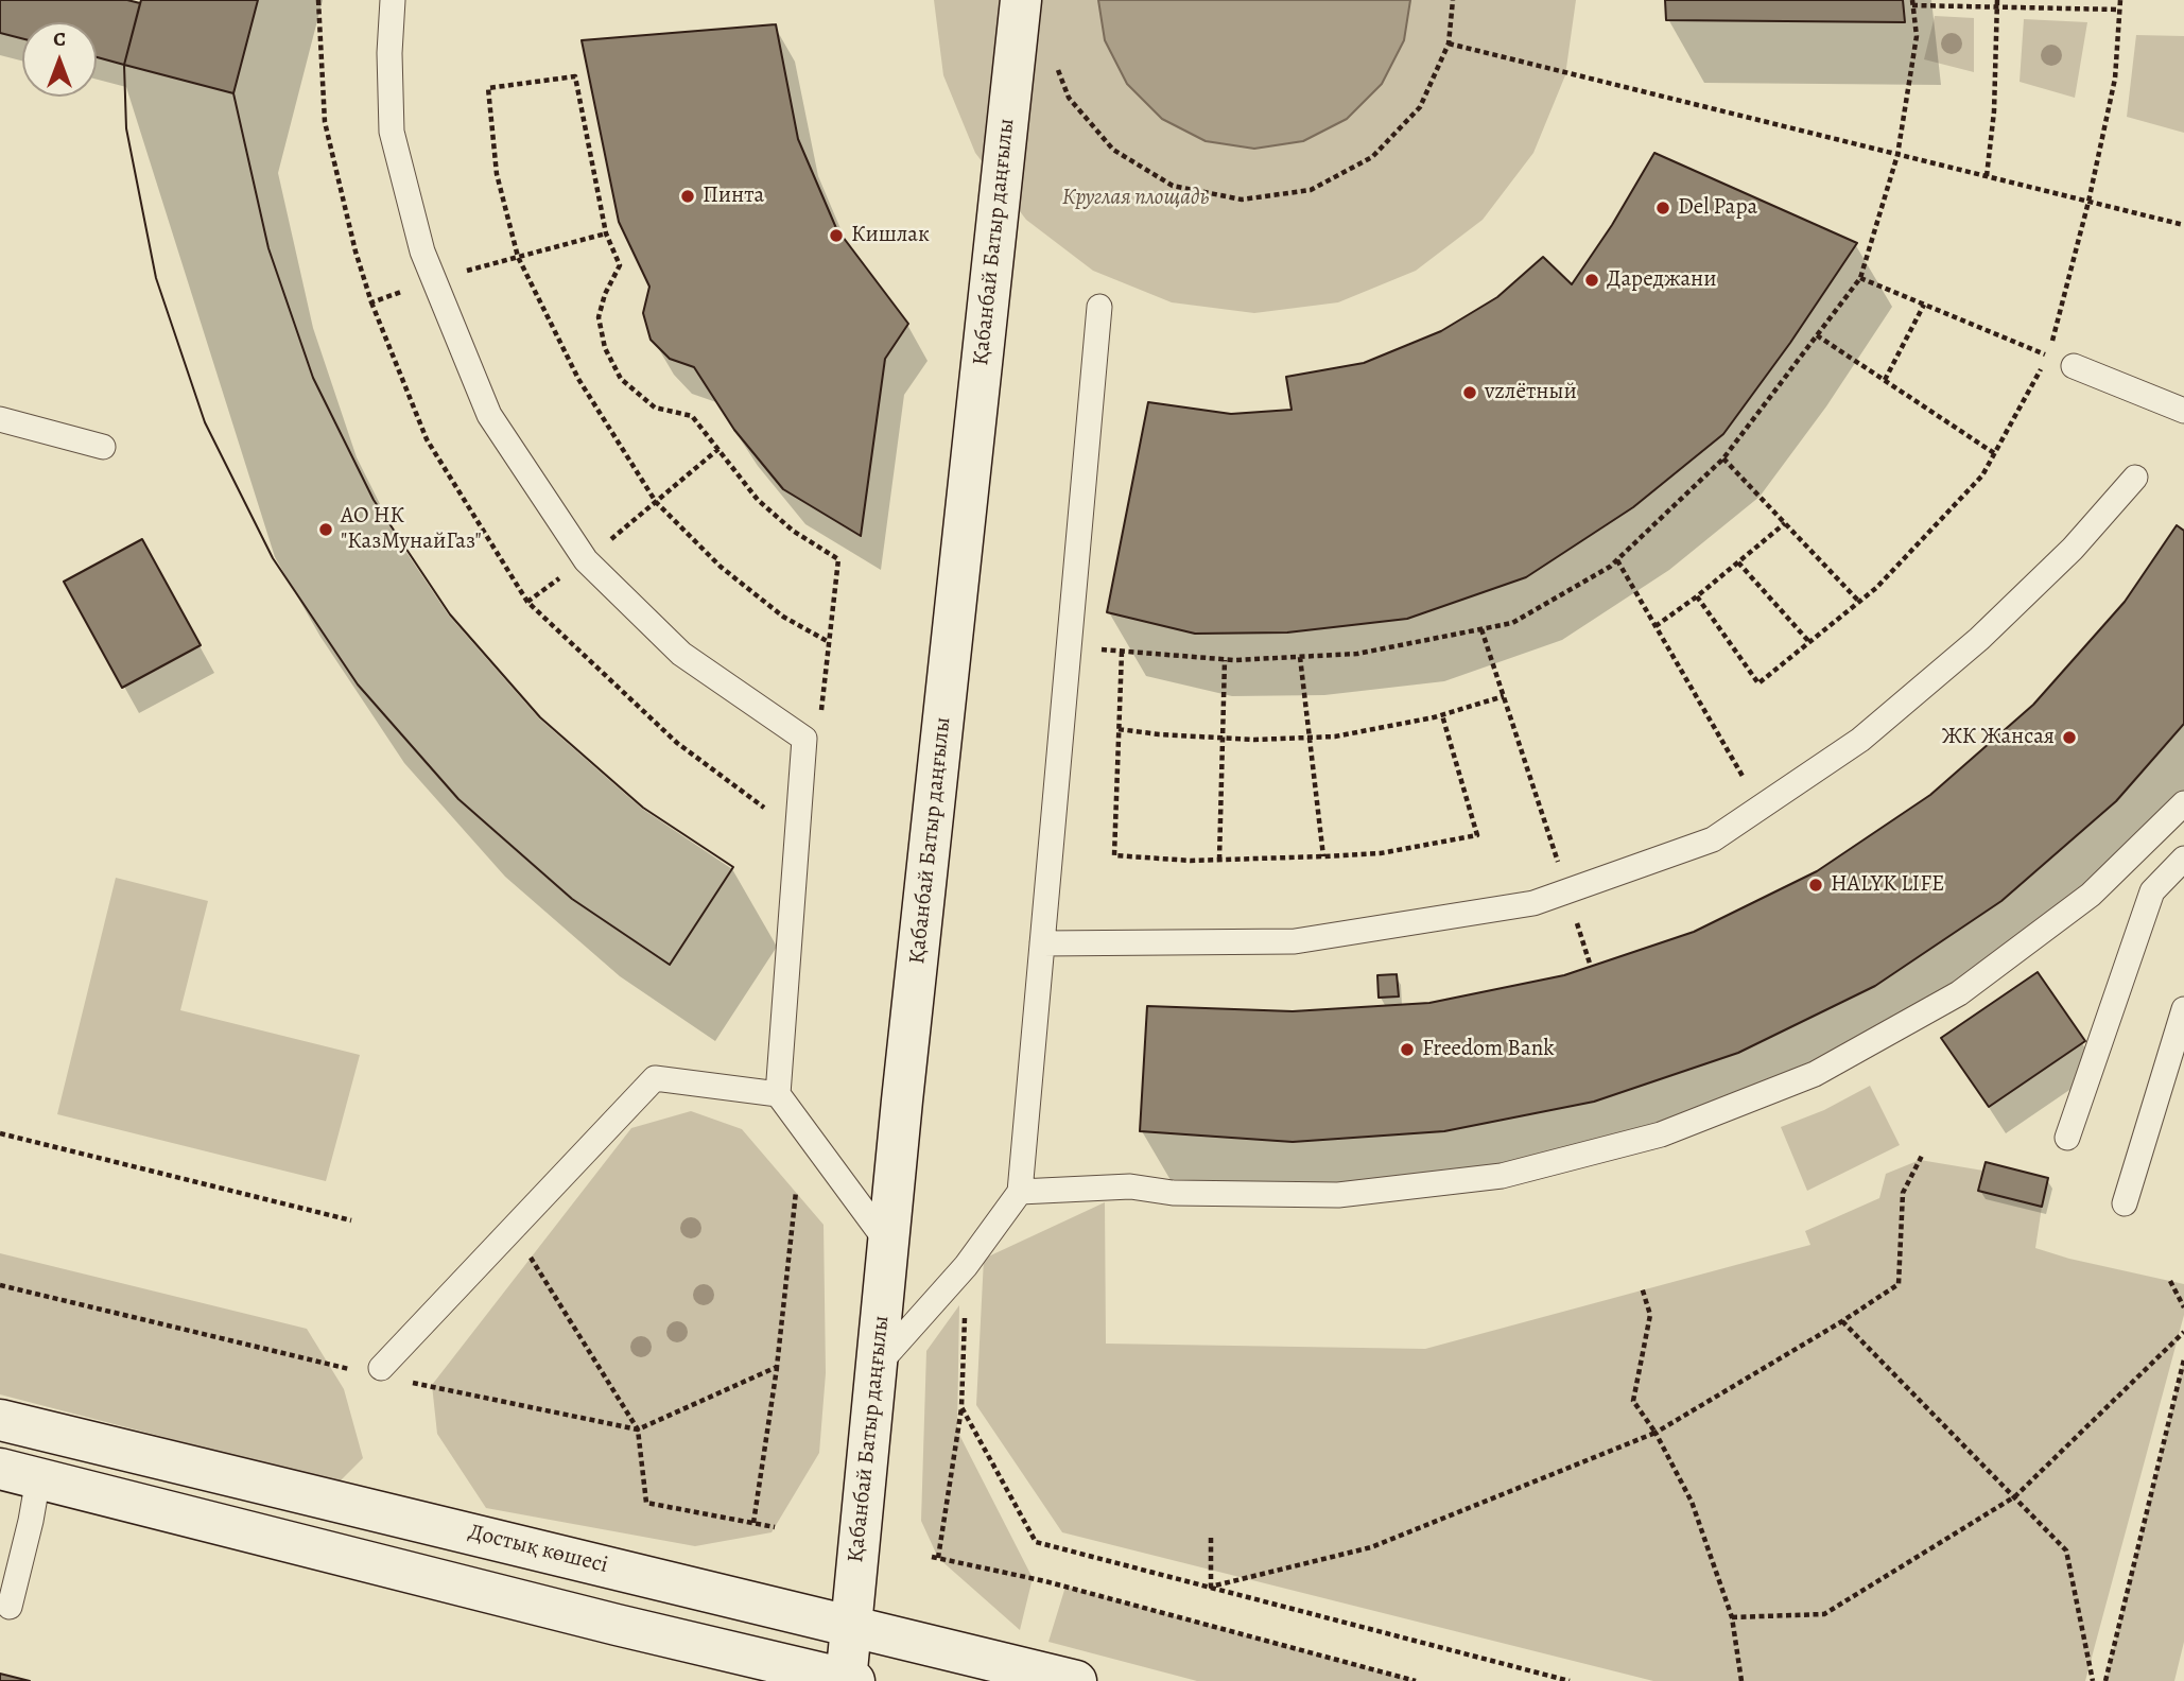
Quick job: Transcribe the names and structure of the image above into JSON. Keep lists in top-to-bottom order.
{
  "streets": {
    "street": ["Қабанбай Батыр даңғылы", "Достық көшесі"]
  },
  "crossings": [
    ["Қабанбай Батыр даңғылы", "Достық көшесі"]
  ],
  "parks": ["Круглая площадь"],
  "places": [
    "Пинта",
    "Del Papa",
    "Кишлак",
    "Дареджани",
    "vzлётный",
    "АО НК \"КазМунайГаз\"",
    "ЖК Жансая",
    "HALYK LIFE",
    "Freedom Bank"
  ],
  "north": "top"
}
